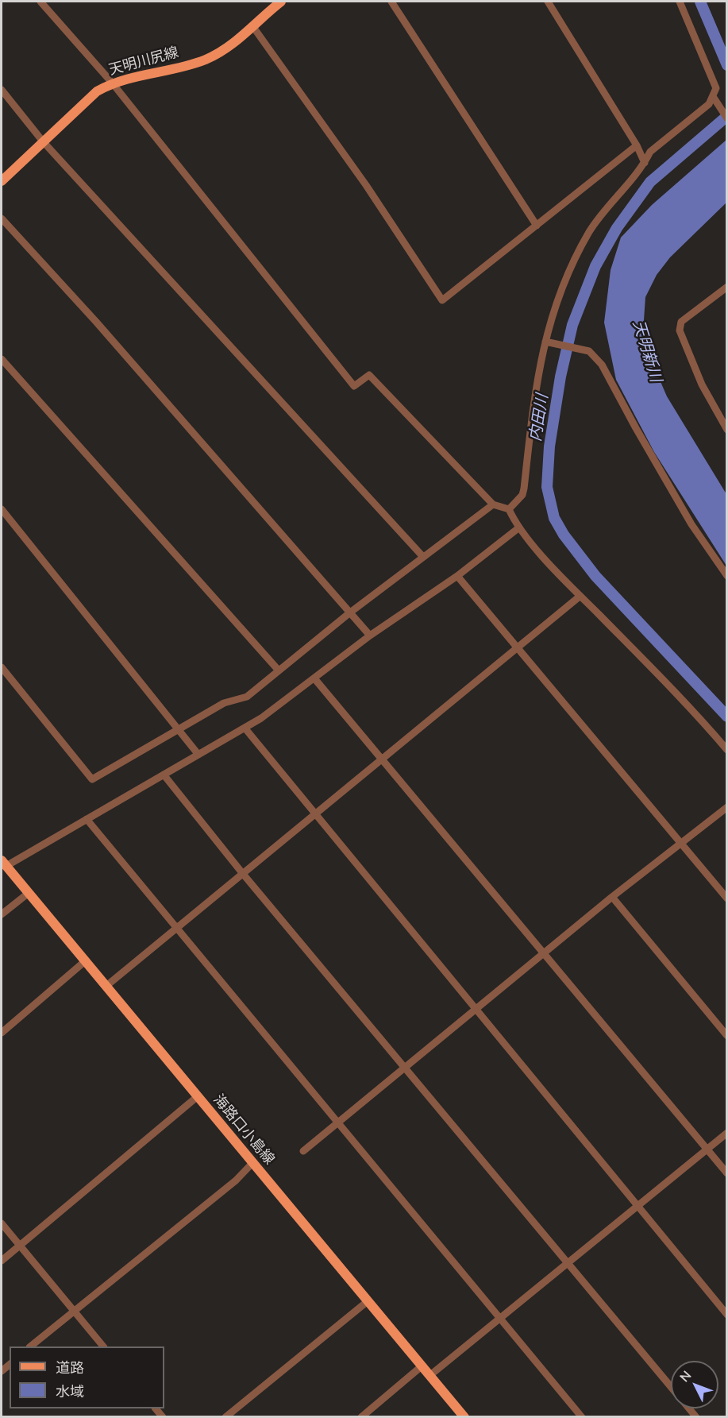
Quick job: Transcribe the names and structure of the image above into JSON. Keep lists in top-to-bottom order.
{
  "streets": {
    "main road": ["天明川尻線", "海路口小島線"]
  },
  "water": ["天明新川", "内田川"],
  "legend": ["道路", "水域"],
  "north": "top left"
}
